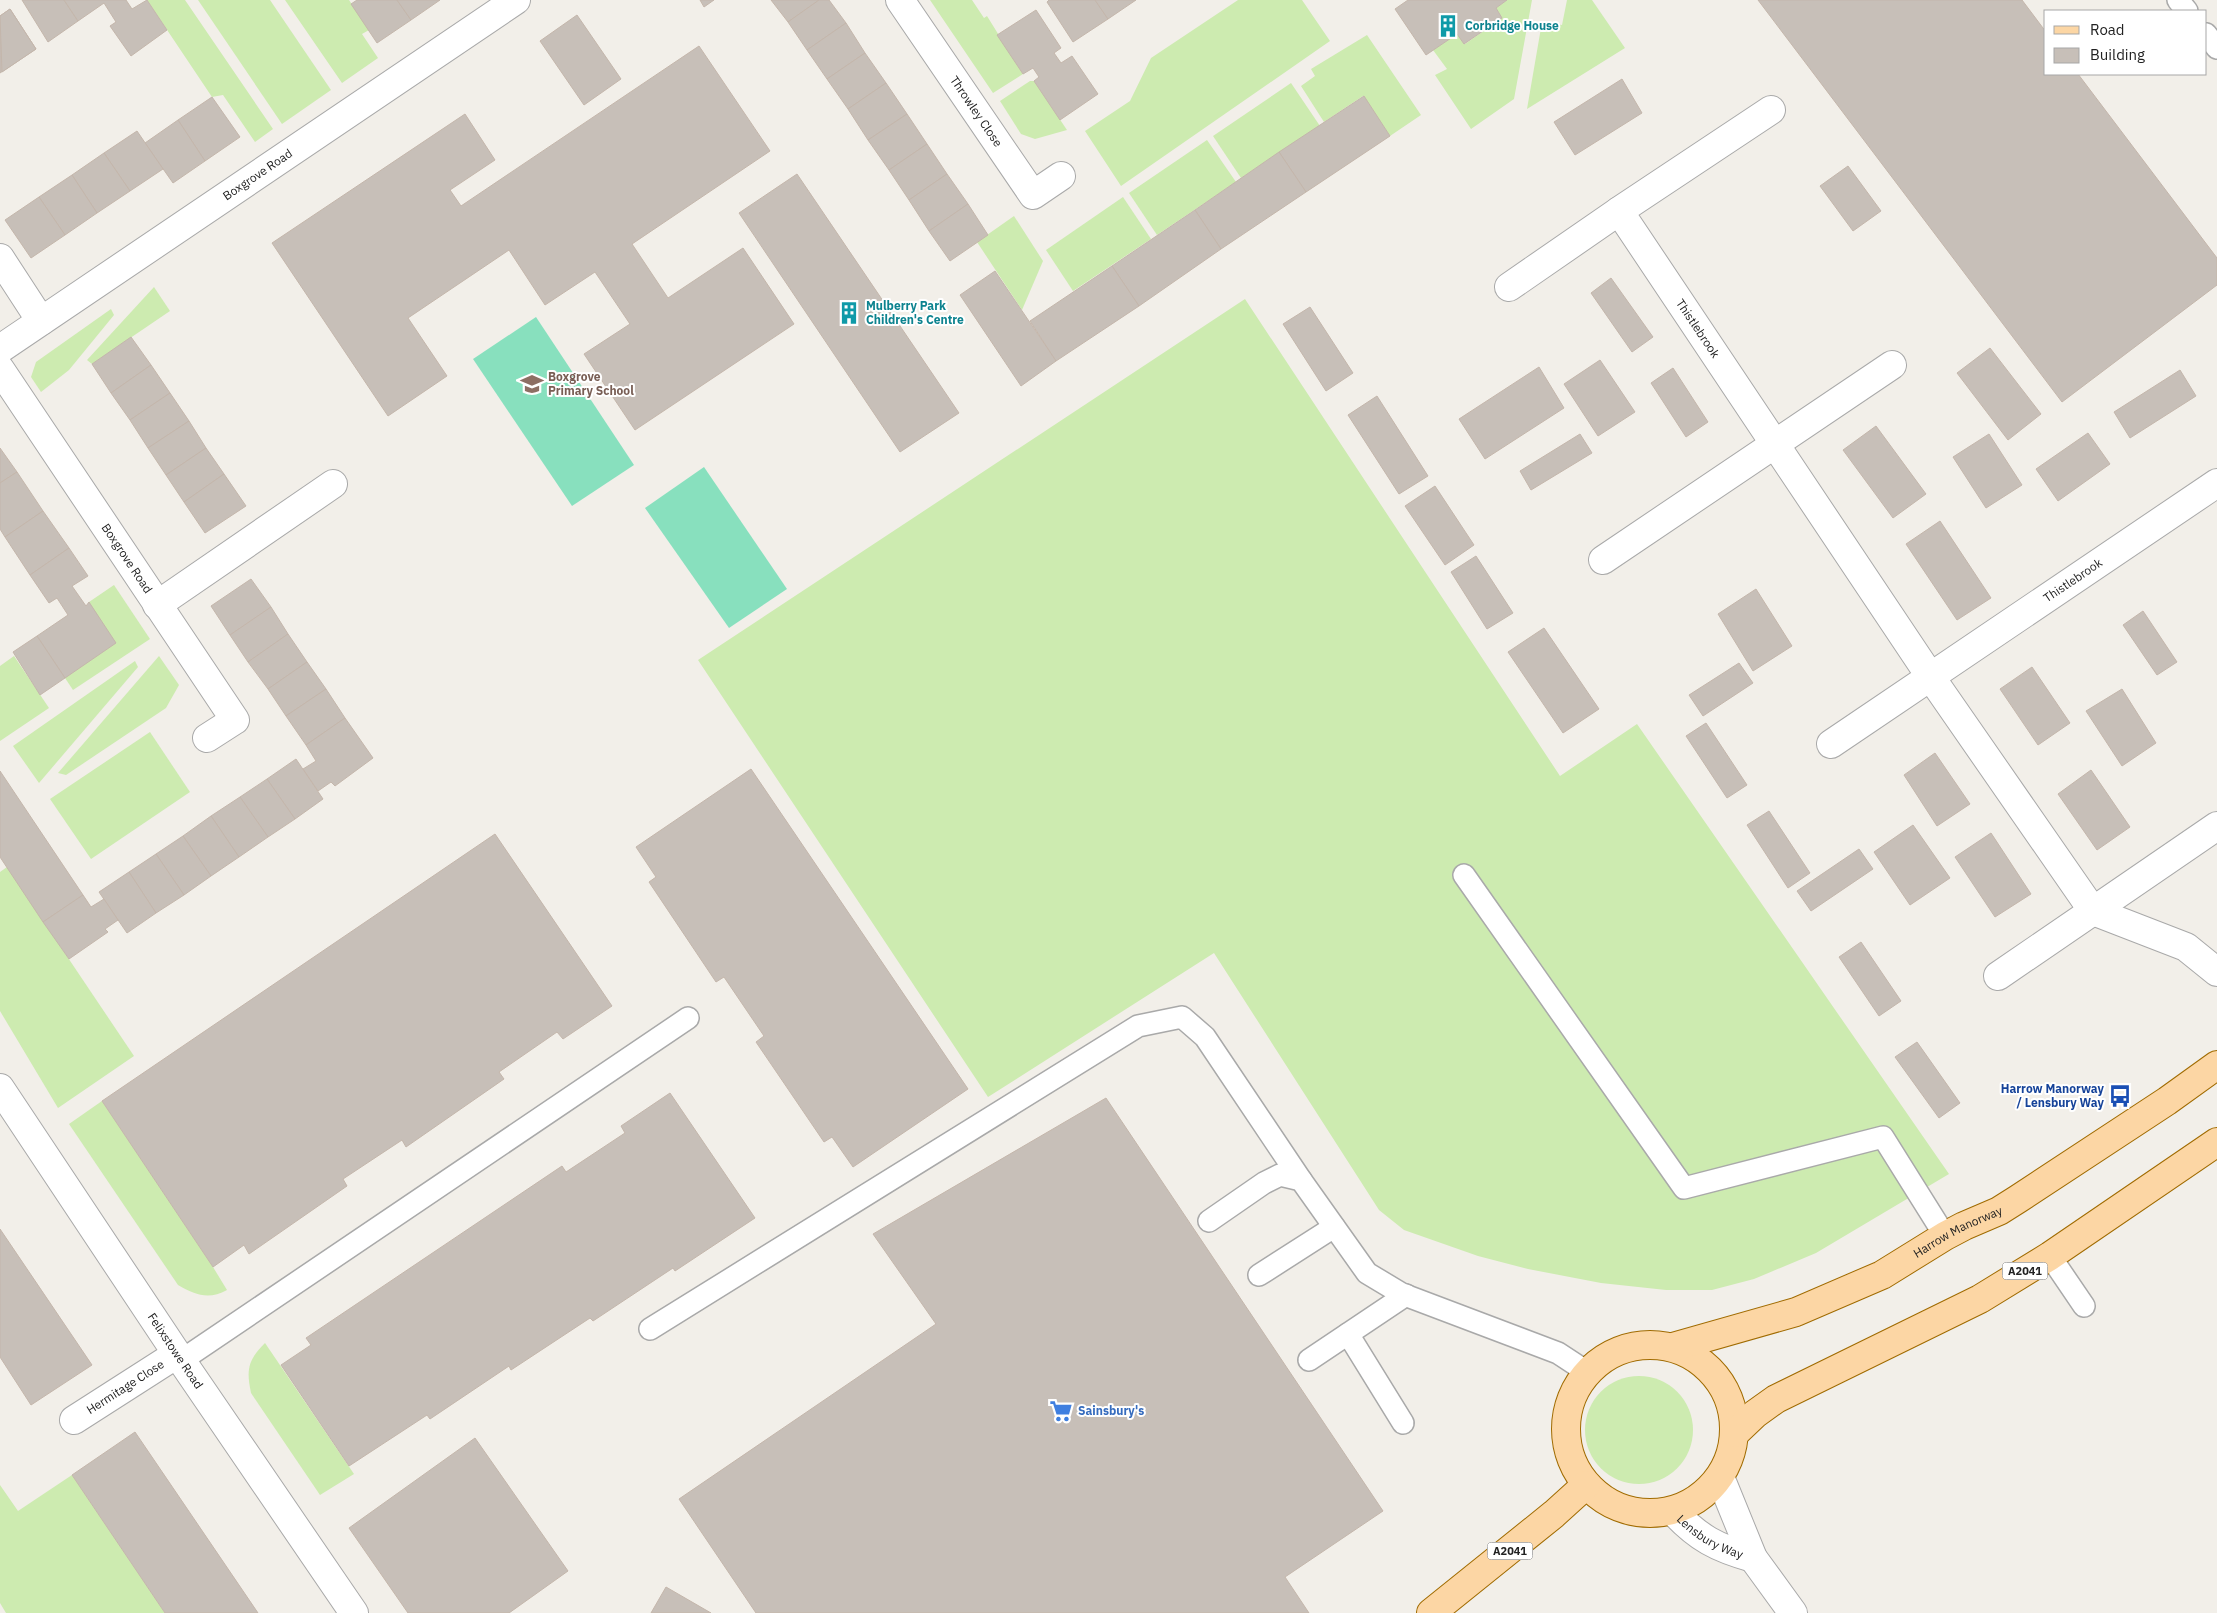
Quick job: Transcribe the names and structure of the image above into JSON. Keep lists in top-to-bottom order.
{
  "streets": {
    "main road": ["Harrow Manorway", "A2041"],
    "street": [
      "Throwley Close",
      "Boxgrove Road",
      "Thistlebrook",
      "Felixstowe Road",
      "Hermitage Close",
      "Lensbury Way"
    ]
  },
  "crossings": [
    ["Harrow Manorway", "A2041"],
    ["Harrow Manorway", "Lensbury Way"],
    ["A2041", "Lensbury Way"],
    ["Felixstowe Road", "Hermitage Close"]
  ],
  "places": {
    "building": ["Corbridge House", "Mulberry Park Children's Centre"],
    "school or university": ["Boxgrove Primary School"],
    "bus stop": ["Harrow Manorway / Lensbury Way"],
    "supermarket": ["Sainsbury's"]
  },
  "legend": ["Road", "Building"]
}
